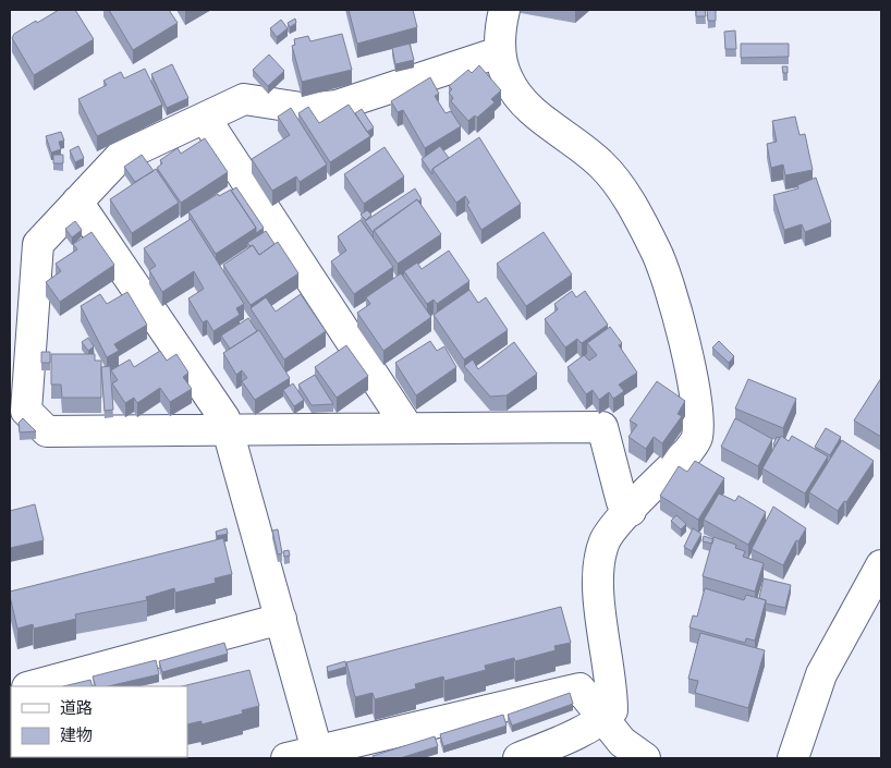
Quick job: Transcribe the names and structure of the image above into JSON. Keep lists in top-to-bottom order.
{
  "legend": ["道路", "建物"]
}
